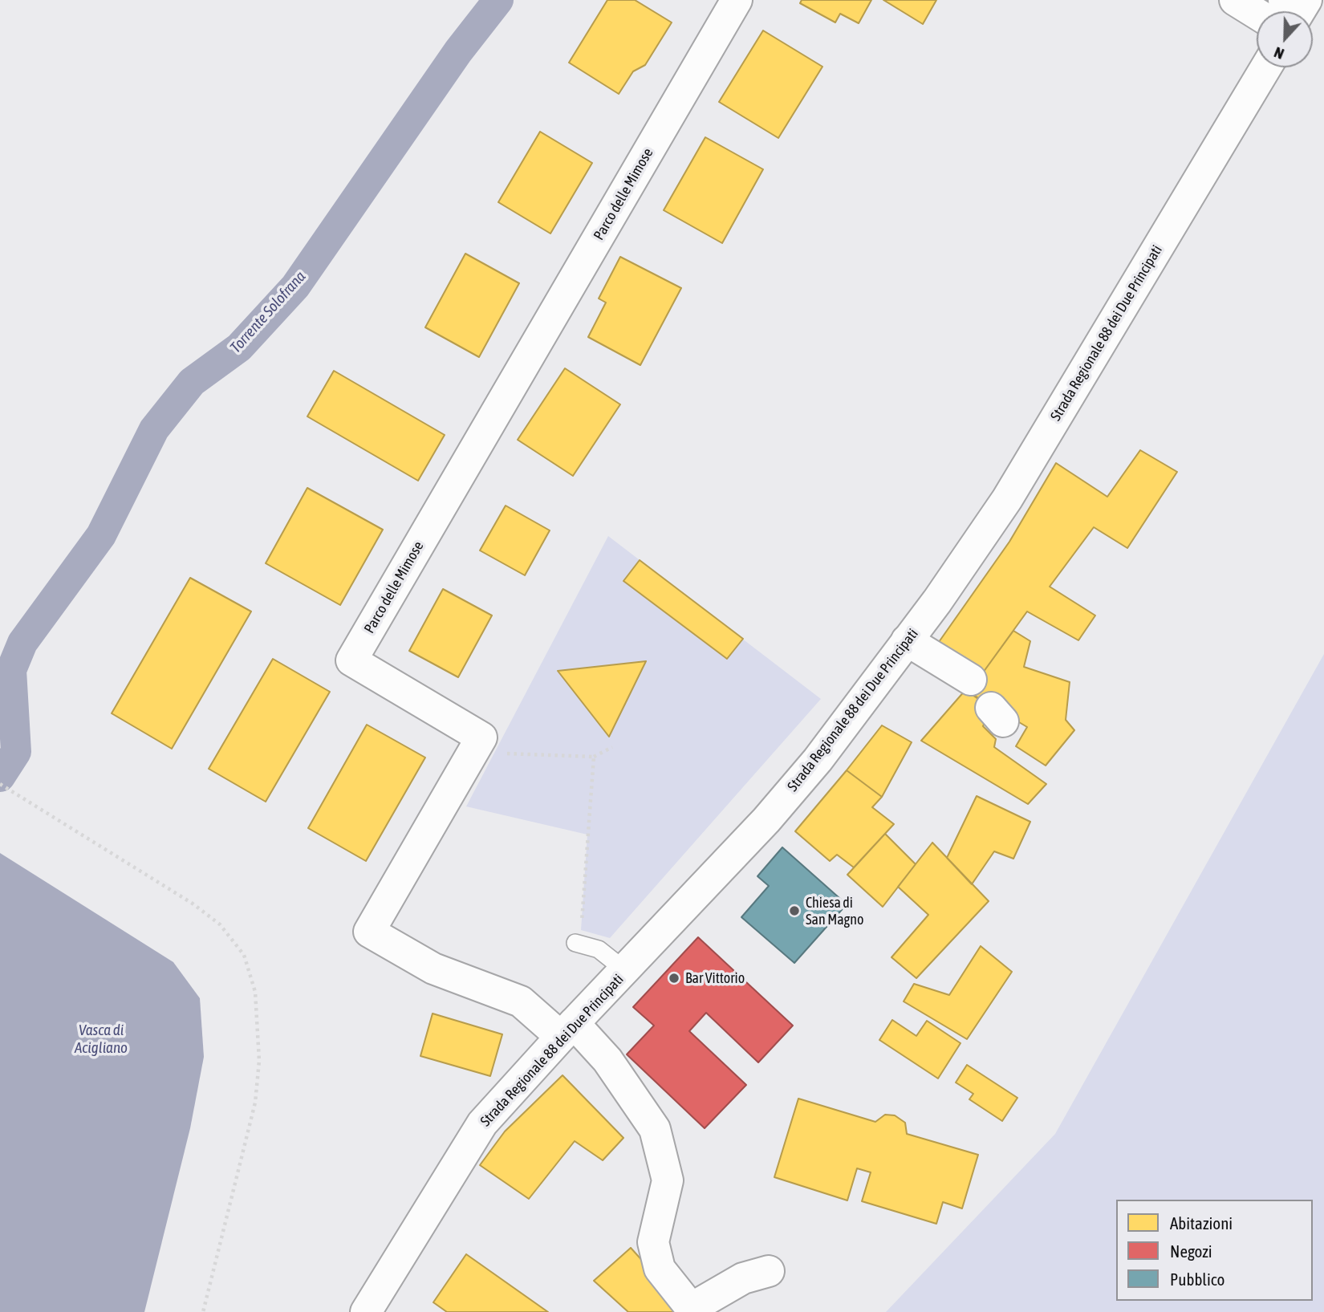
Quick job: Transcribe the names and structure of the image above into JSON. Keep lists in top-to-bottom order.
{
  "streets": {
    "street": ["Parco delle Mimose", "Strada Regionale 88 dei Due Principati"]
  },
  "water": ["Torrente Solofrana", "Vasca di Acigliano"],
  "places": ["Chiesa di San Magno", "Bar Vittorio"],
  "legend": ["Abitazioni", "Negozi", "Pubblico"],
  "north": "bottom"
}
